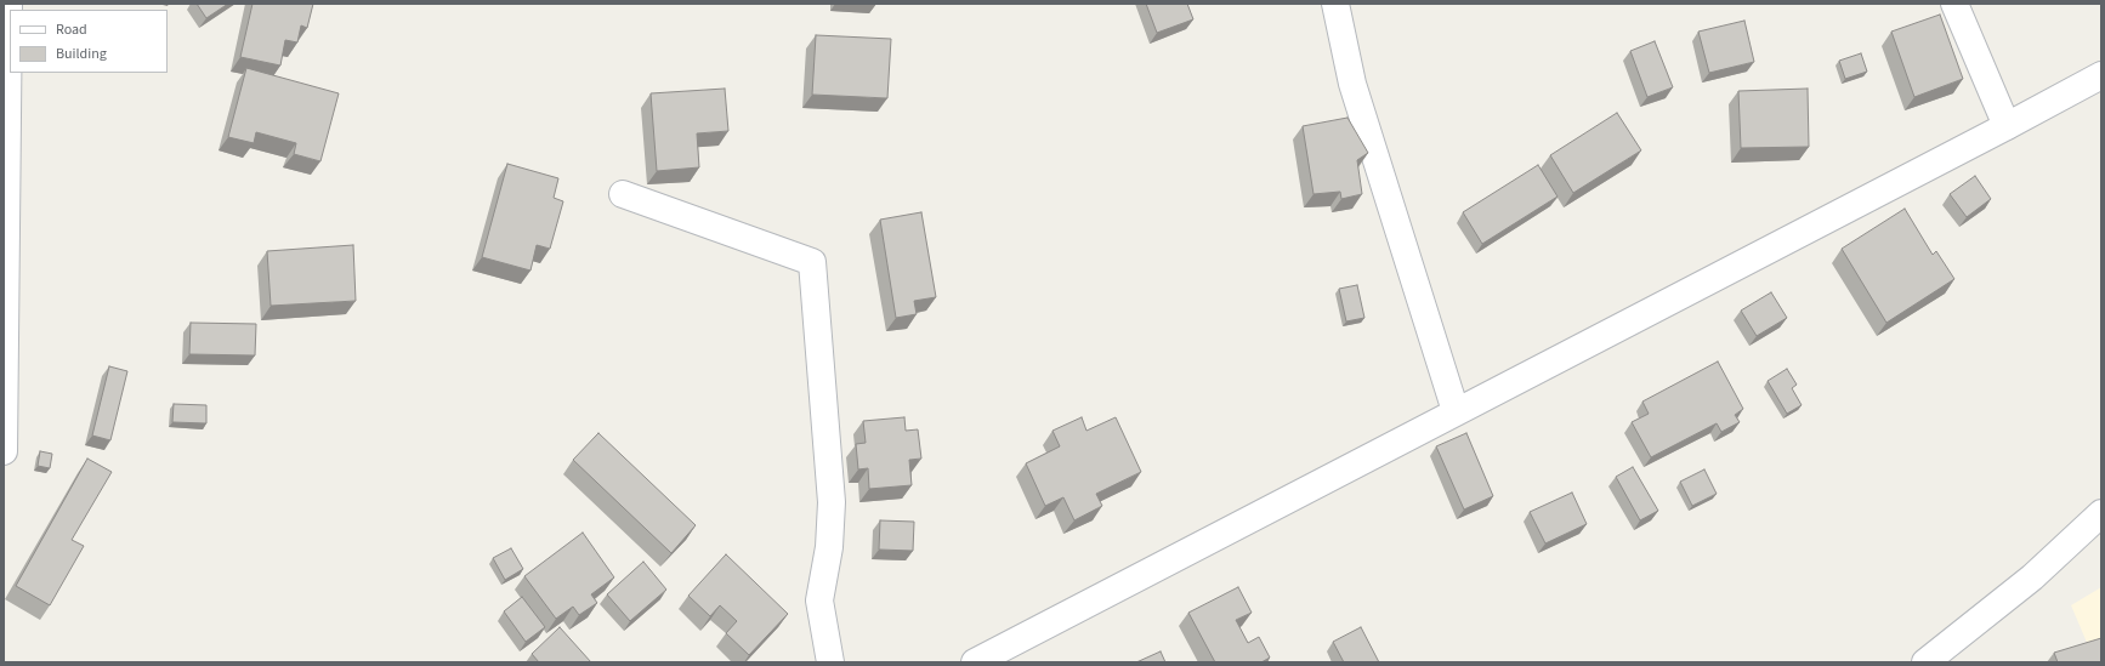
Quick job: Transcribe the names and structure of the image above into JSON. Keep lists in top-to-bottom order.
{
  "legend": ["Road", "Building"]
}
